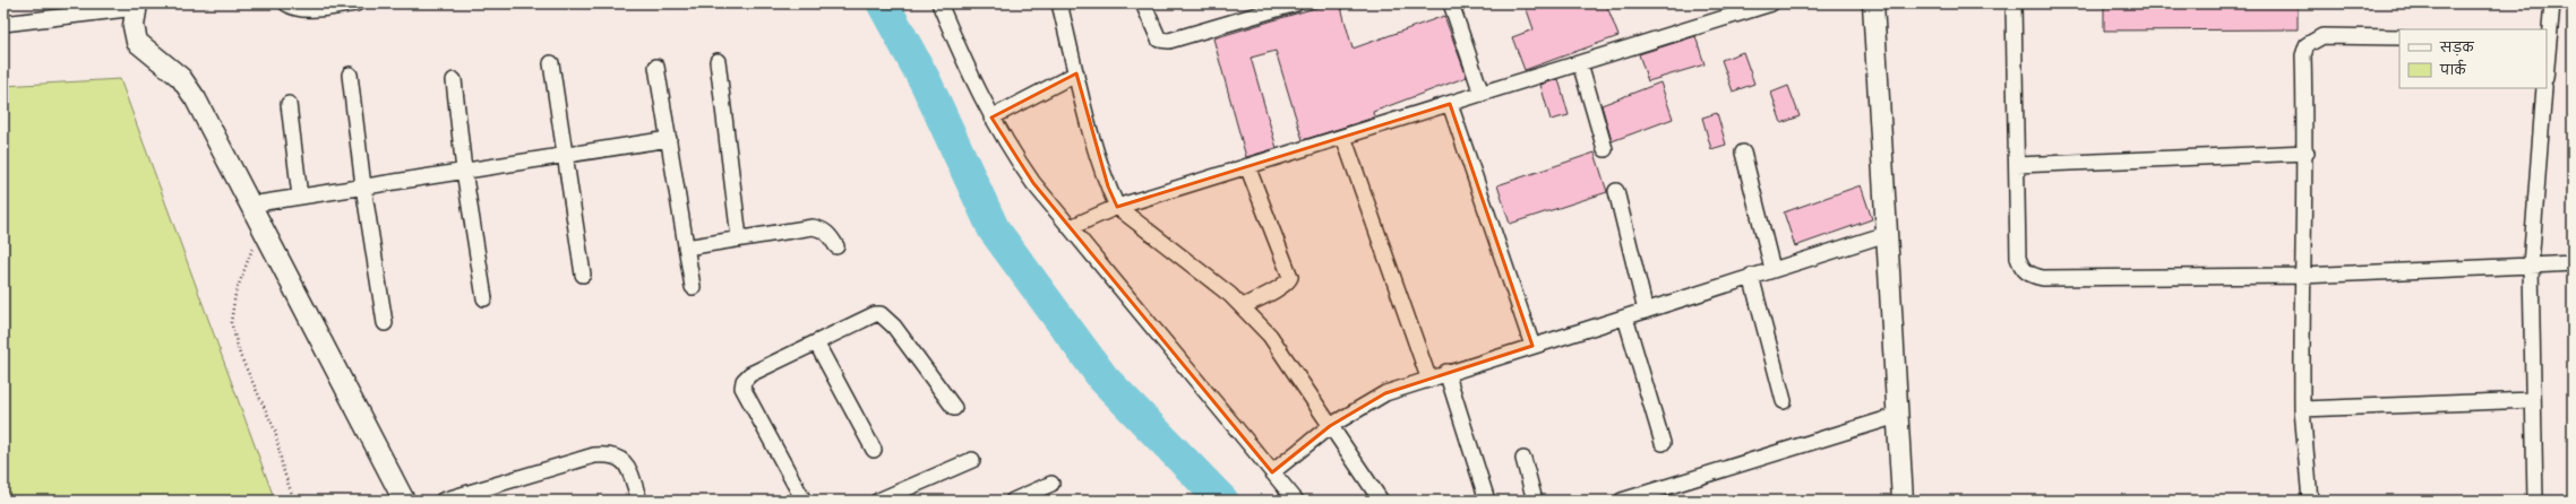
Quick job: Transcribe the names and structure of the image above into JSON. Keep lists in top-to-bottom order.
{
  "legend": ["सड़क", "पार्क"]
}
